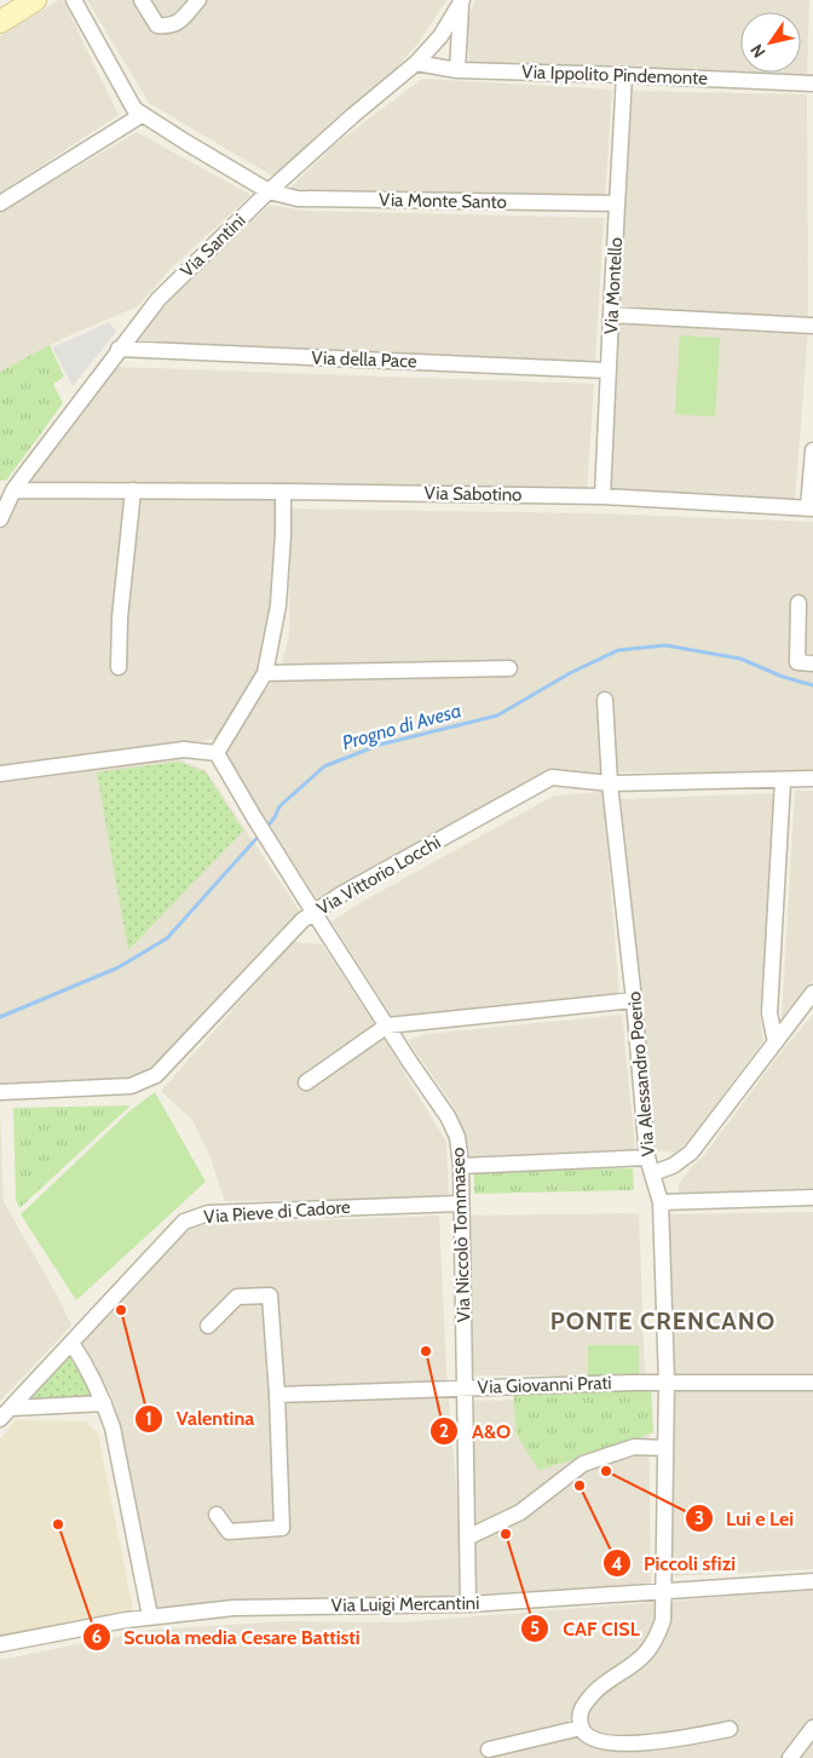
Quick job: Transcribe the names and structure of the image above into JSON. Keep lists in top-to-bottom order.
{
  "streets": {
    "street": [
      "Via Ippolito Pindemonte",
      "Via Monte Santo",
      "Via Santini",
      "Via Montello",
      "Via della Pace",
      "Via Sabotino",
      "Via Vittorio Locchi",
      "Via Alessandro Poerio",
      "Via Pieve di Cadore",
      "Via Niccolò Tommaseo",
      "Via Giovanni Prati",
      "Via Luigi Mercantini"
    ]
  },
  "crossings": [
    ["Via Ippolito Pindemonte", "Via Santini"],
    ["Via Ippolito Pindemonte", "Via Montello"],
    ["Via Monte Santo", "Via Santini"],
    ["Via Monte Santo", "Via Montello"],
    ["Via Santini", "Via della Pace"],
    ["Via Santini", "Via Sabotino"],
    ["Via Montello", "Via della Pace"],
    ["Via Montello", "Via Sabotino"],
    ["Via Vittorio Locchi", "Via Alessandro Poerio"],
    ["Via Vittorio Locchi", "Via Niccolò Tommaseo"],
    ["Via Alessandro Poerio", "Via Giovanni Prati"],
    ["Via Alessandro Poerio", "Via Luigi Mercantini"],
    ["Via Pieve di Cadore", "Via Niccolò Tommaseo"],
    ["Via Niccolò Tommaseo", "Via Giovanni Prati"],
    ["Via Niccolò Tommaseo", "Via Luigi Mercantini"]
  ],
  "districts": ["PONTE CRENCANO"],
  "water": ["Progno di Avesa"],
  "places": [
    "Valentina",
    "A&O",
    "Lui e Lei",
    "Piccoli sfizi",
    "Scuola media Cesare Battisti",
    "CAF CISL"
  ],
  "north": "bottom left"
}
